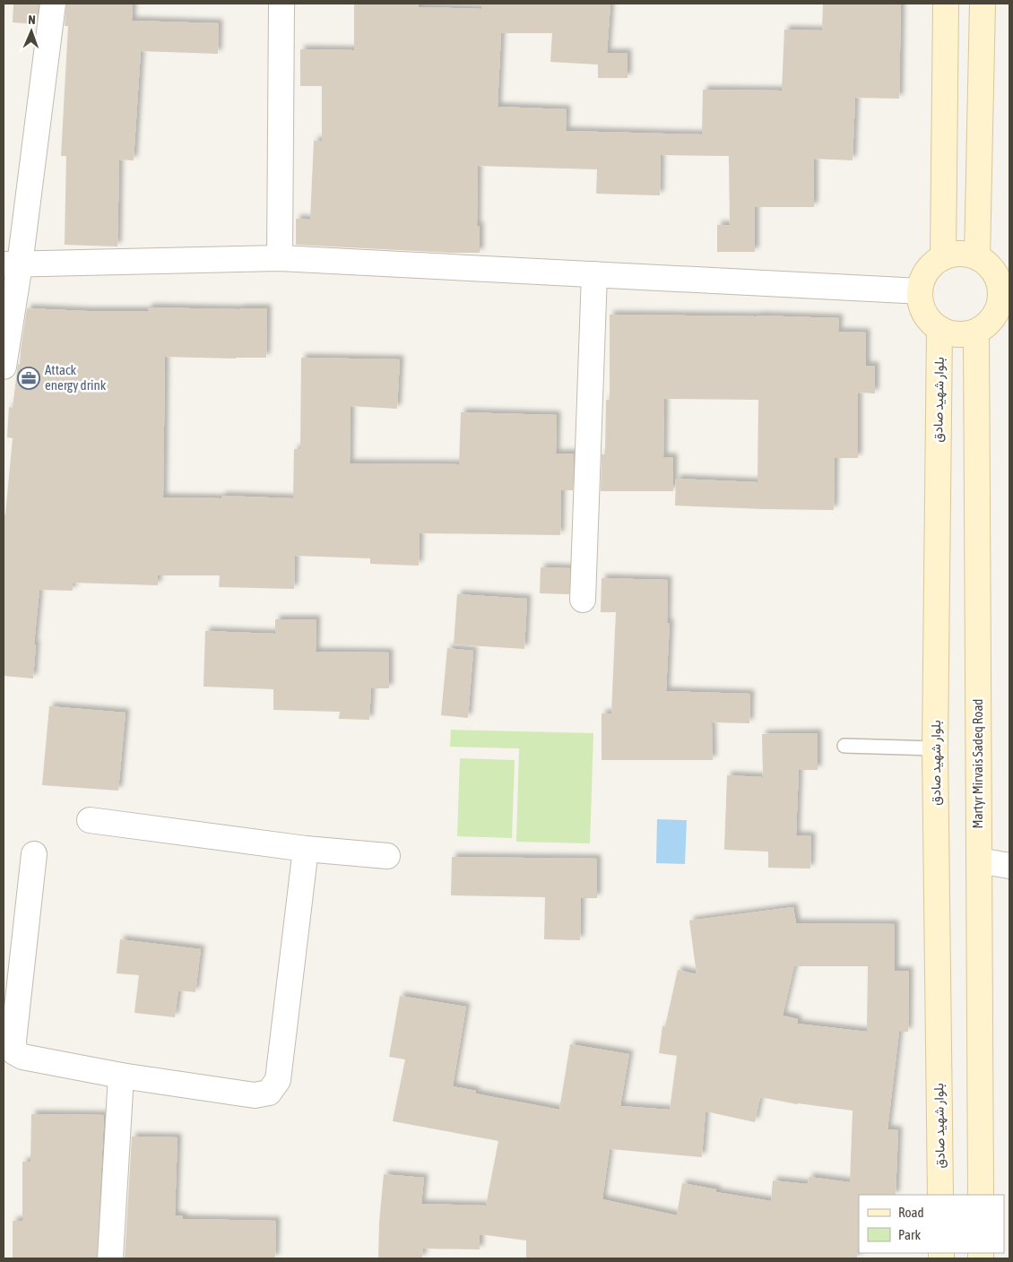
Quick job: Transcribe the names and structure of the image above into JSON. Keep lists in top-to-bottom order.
{
  "streets": {
    "main road": ["بلوار شهید صادق", "Martyr Mirvais Sadeq Road"]
  },
  "crossings": [
    ["بلوار شهید صادق", "Martyr Mirvais Sadeq Road"]
  ],
  "places": {
    "office": ["Attack energy drink"]
  },
  "legend": ["Road", "Park"],
  "north": "top"
}
